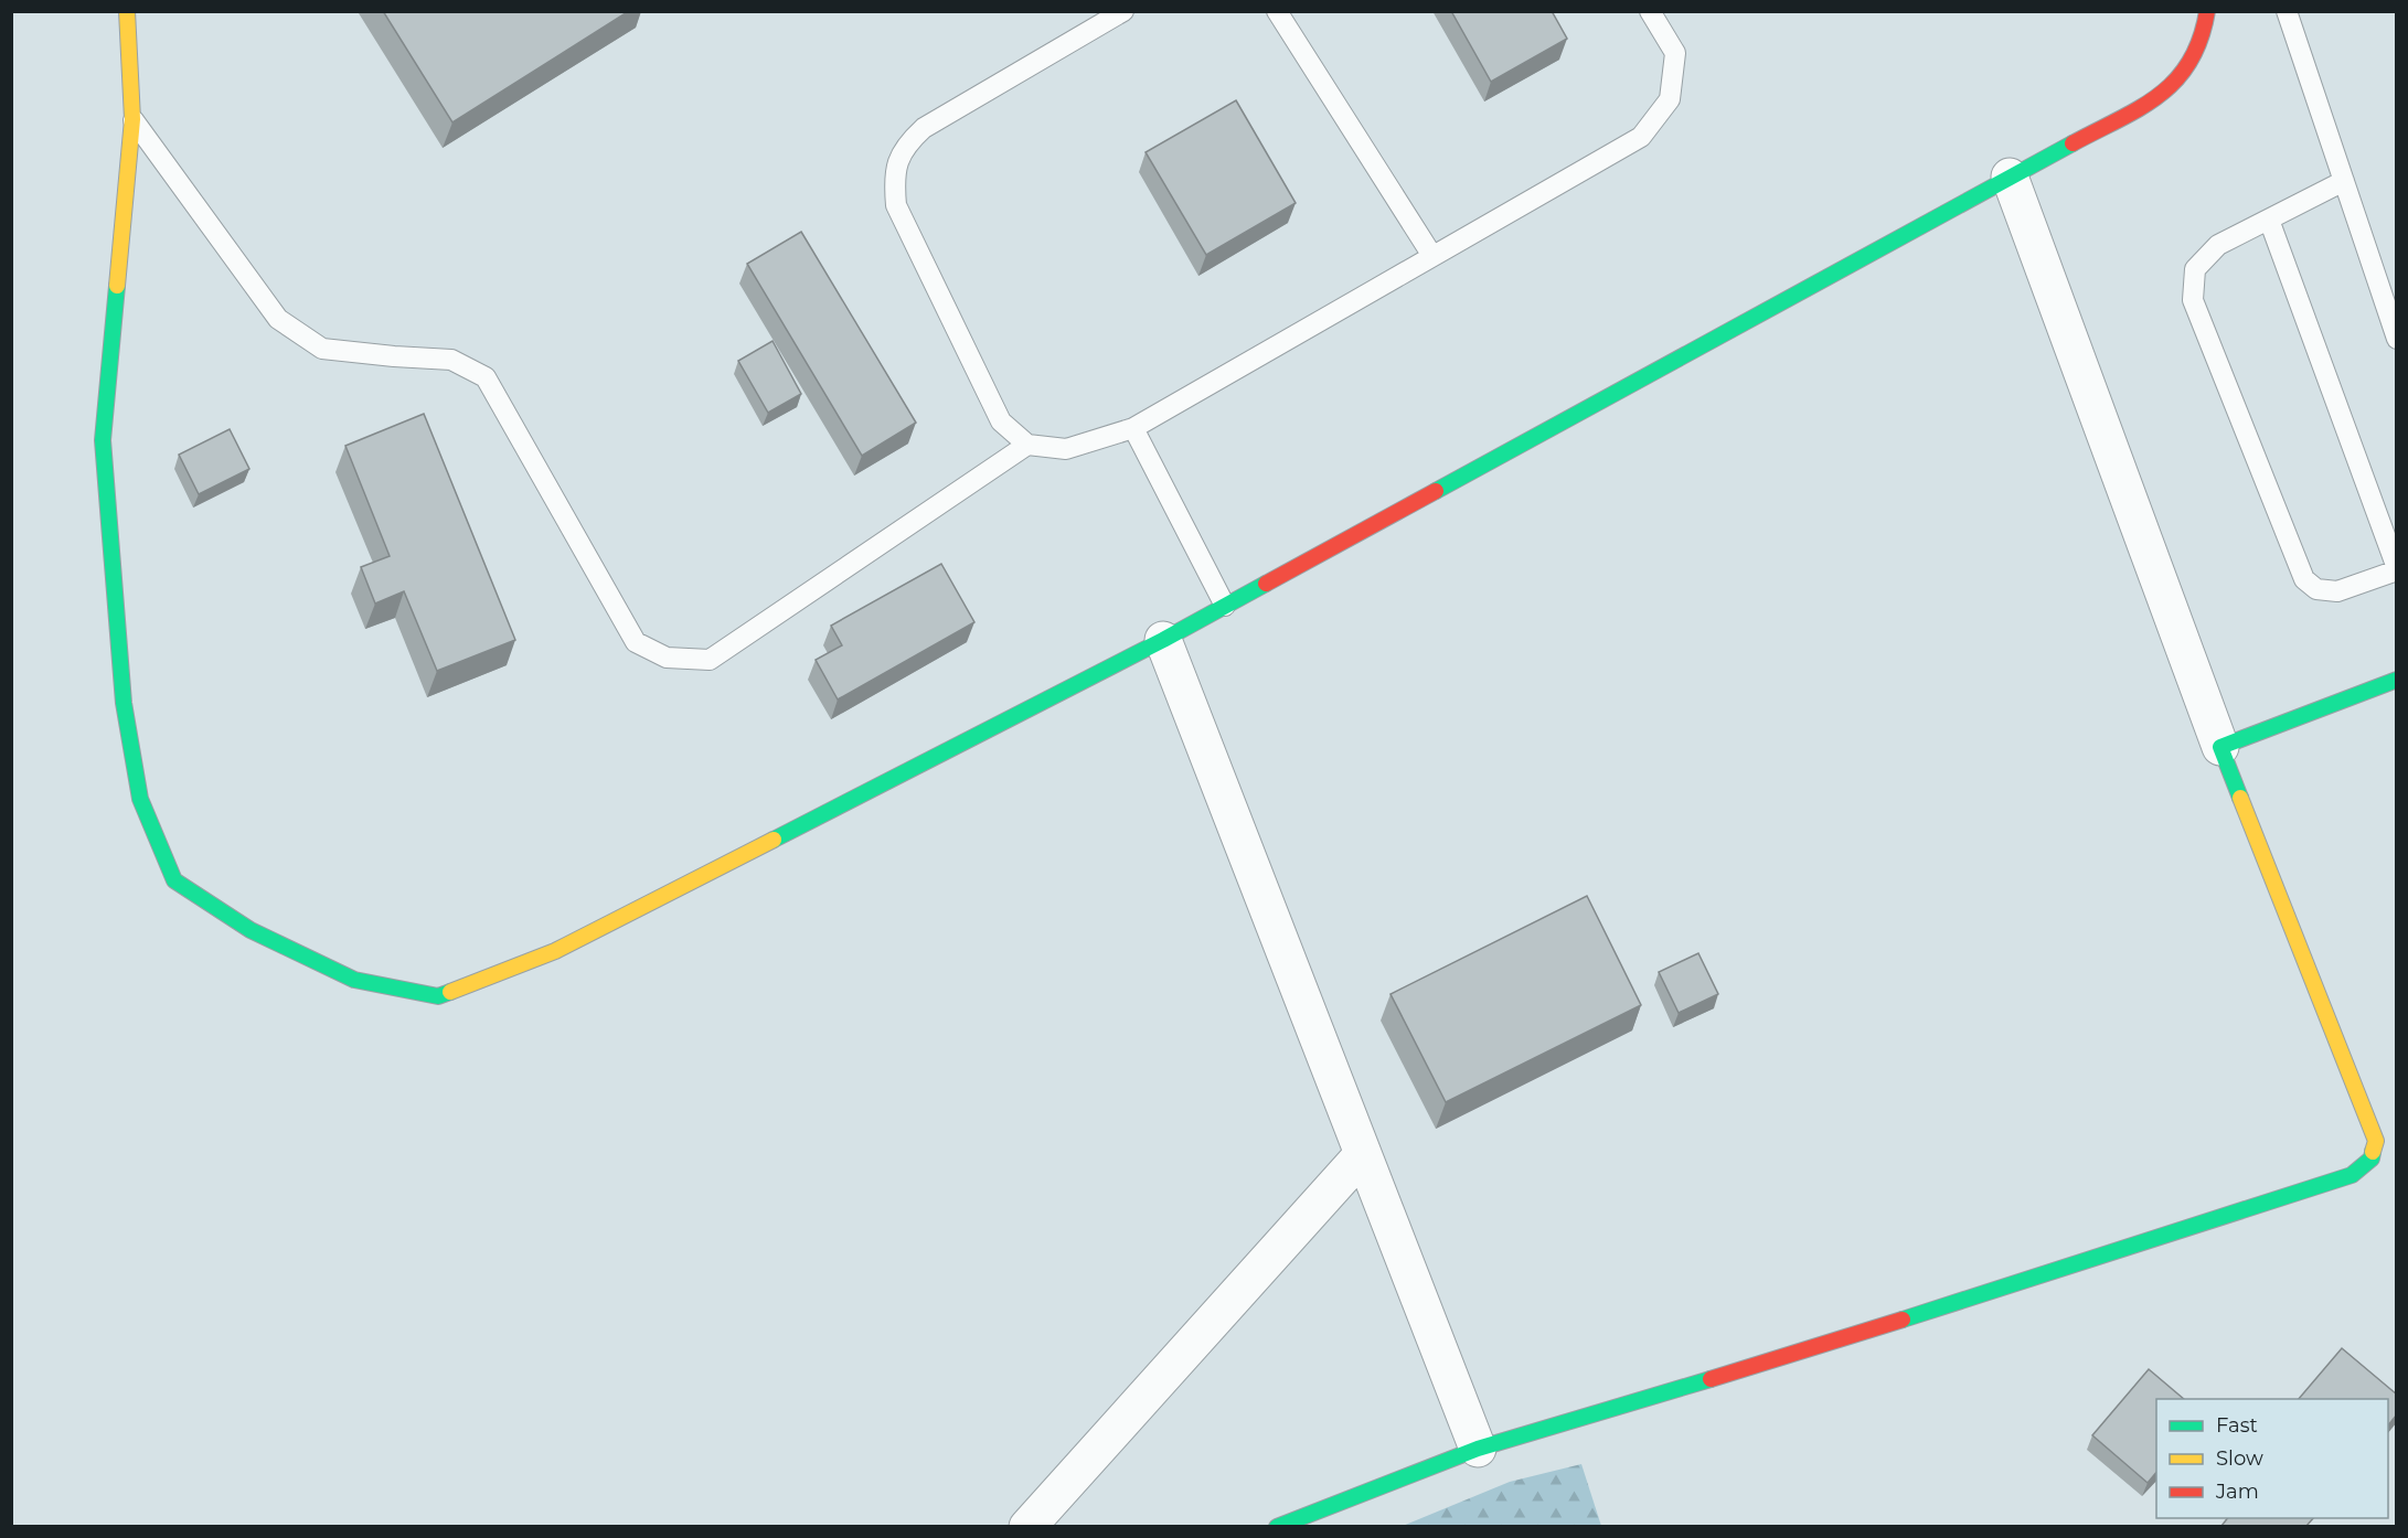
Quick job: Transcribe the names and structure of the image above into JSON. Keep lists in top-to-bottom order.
{
  "legend": ["Fast", "Slow", "Jam"]
}
